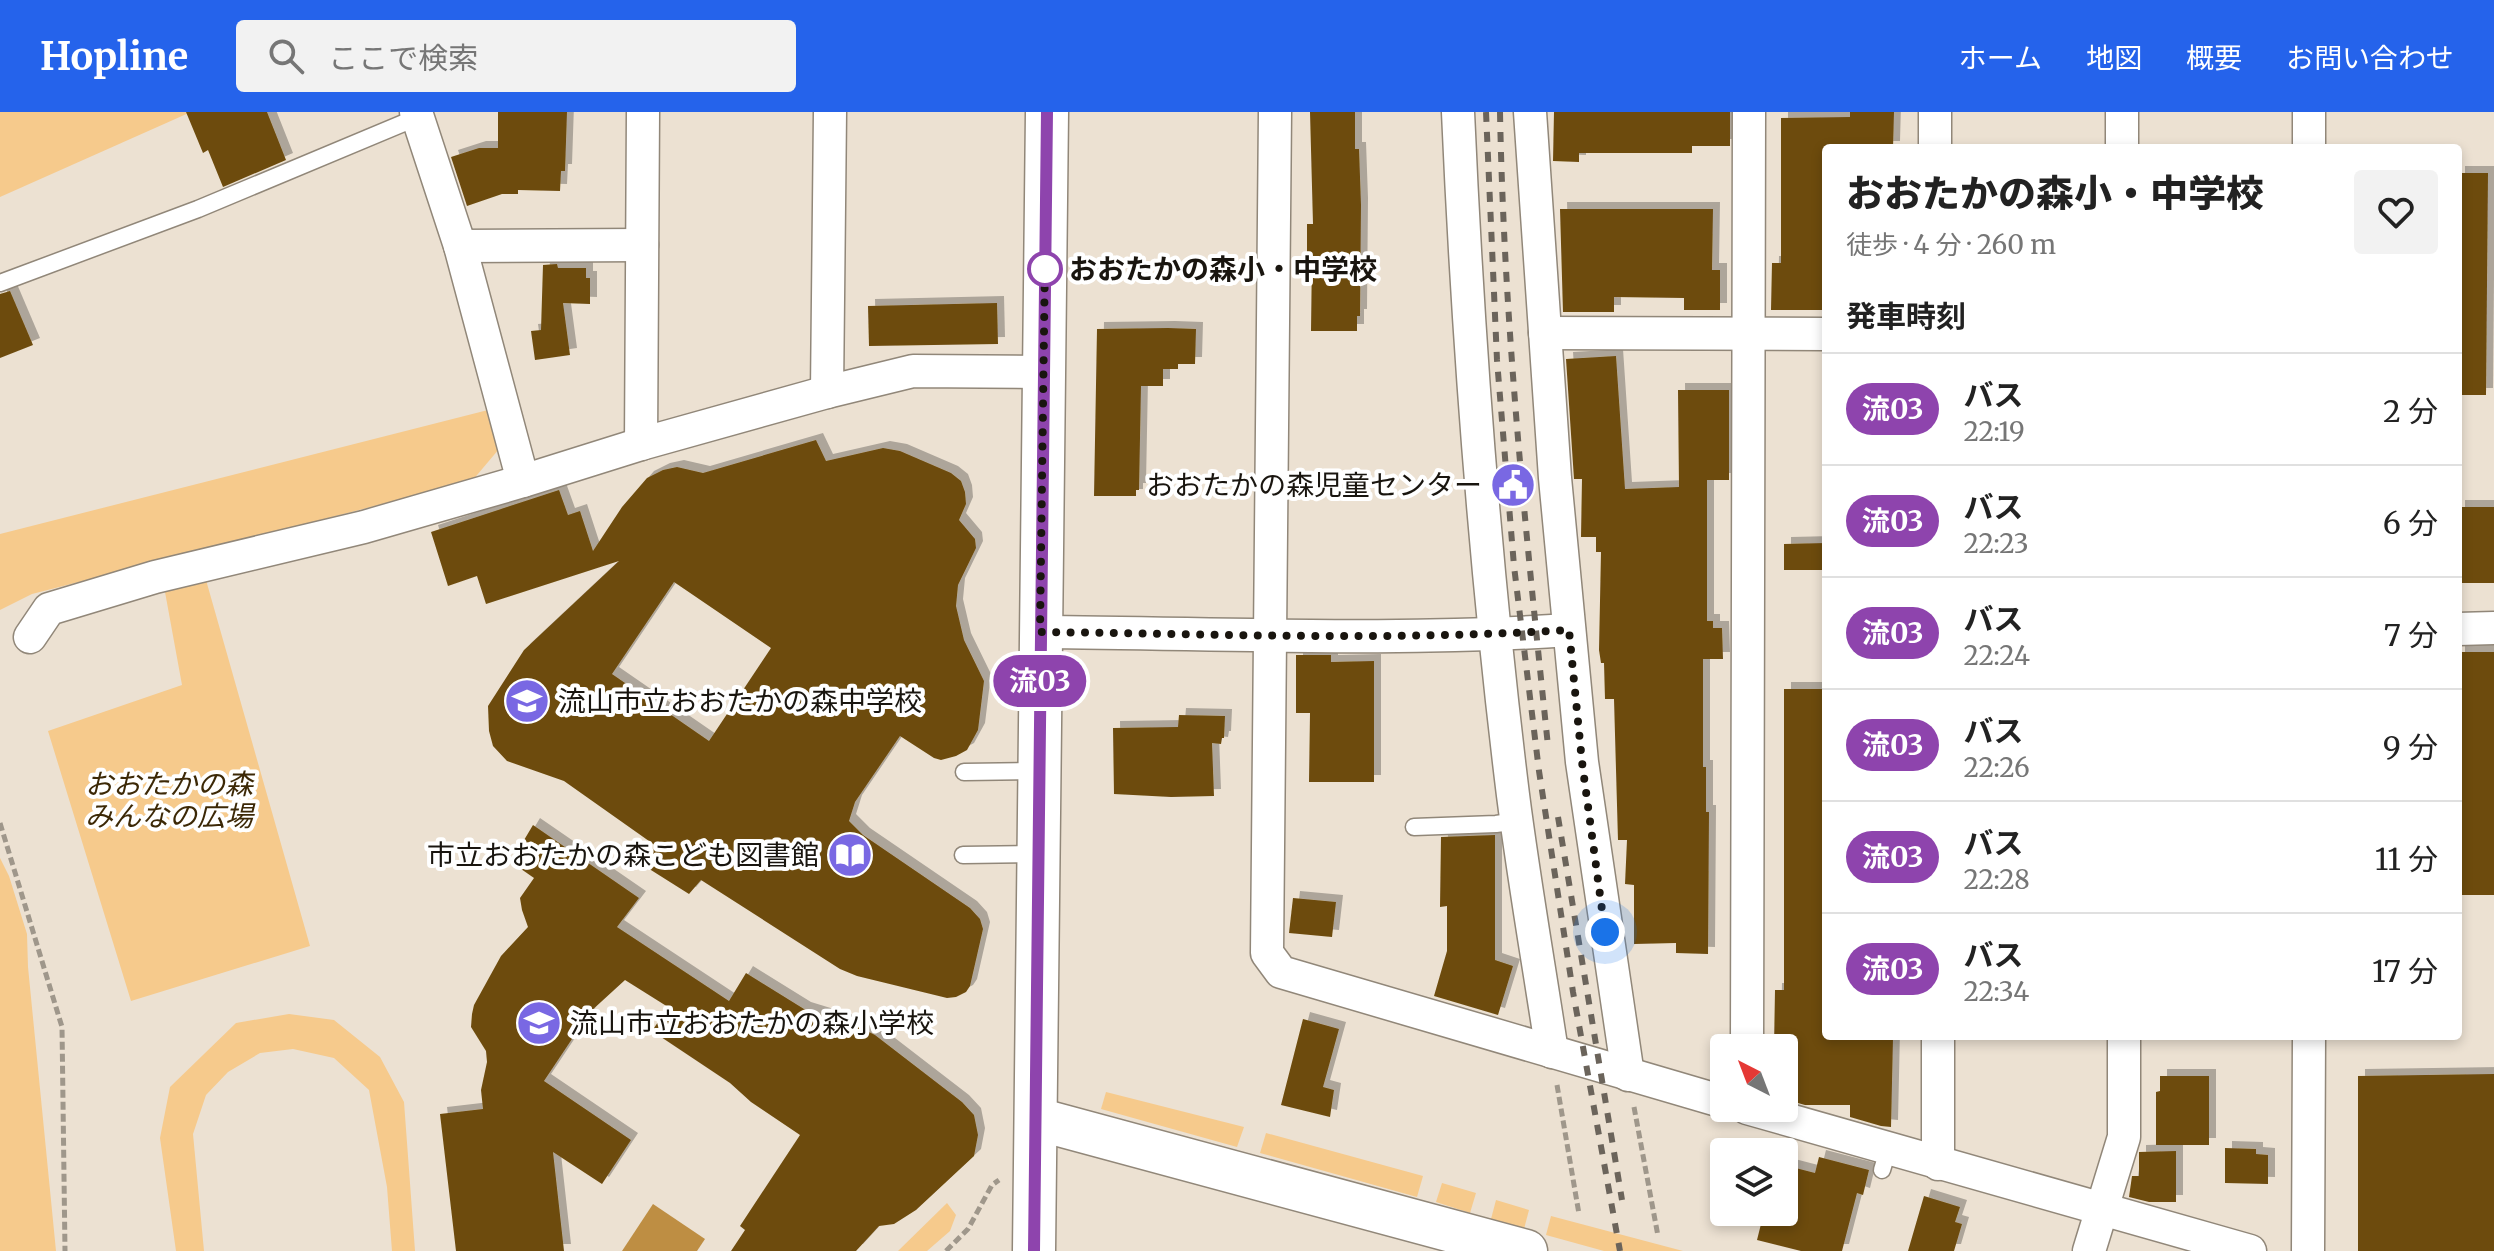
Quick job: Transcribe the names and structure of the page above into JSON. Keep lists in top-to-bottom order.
{
  "parks": ["おおたかの森 みんなの広場"],
  "places": {
    "other": ["おおたかの森小・中学校"],
    "public building": ["おおたかの森児童センター"],
    "school or university": ["流山市立おおたかの森中学校", "流山市立おおたかの森小学校"],
    "library": ["市立おおたかの森こども図書館"]
  },
  "lines": ["bus line 流03"],
  "north": "top left",
  "page": {
    "header": "Hopline",
    "search": "ここで検索",
    "nav": [
      "ホーム",
      "地図",
      "概要",
      "お問い合わせ"
    ],
    "on_map": "流03",
    "heading": [
      ["おおたかの森小・中学校", "徒歩 · 4 分 · 260 m"],
      "発車時刻"
    ],
    "list": [
      {
        "mark": "流03",
        "name": "バス",
        "note": "22:19",
        "value": "2 分"
      },
      {
        "mark": "流03",
        "name": "バス",
        "note": "22:23",
        "value": "6 分"
      },
      {
        "mark": "流03",
        "name": "バス",
        "note": "22:24",
        "value": "7 分"
      },
      {
        "mark": "流03",
        "name": "バス",
        "note": "22:26",
        "value": "9 分"
      },
      {
        "mark": "流03",
        "name": "バス",
        "note": "22:28",
        "value": "11 分"
      },
      {
        "mark": "流03",
        "name": "バス",
        "note": "22:34",
        "value": "17 分"
      }
    ]
  }
}
